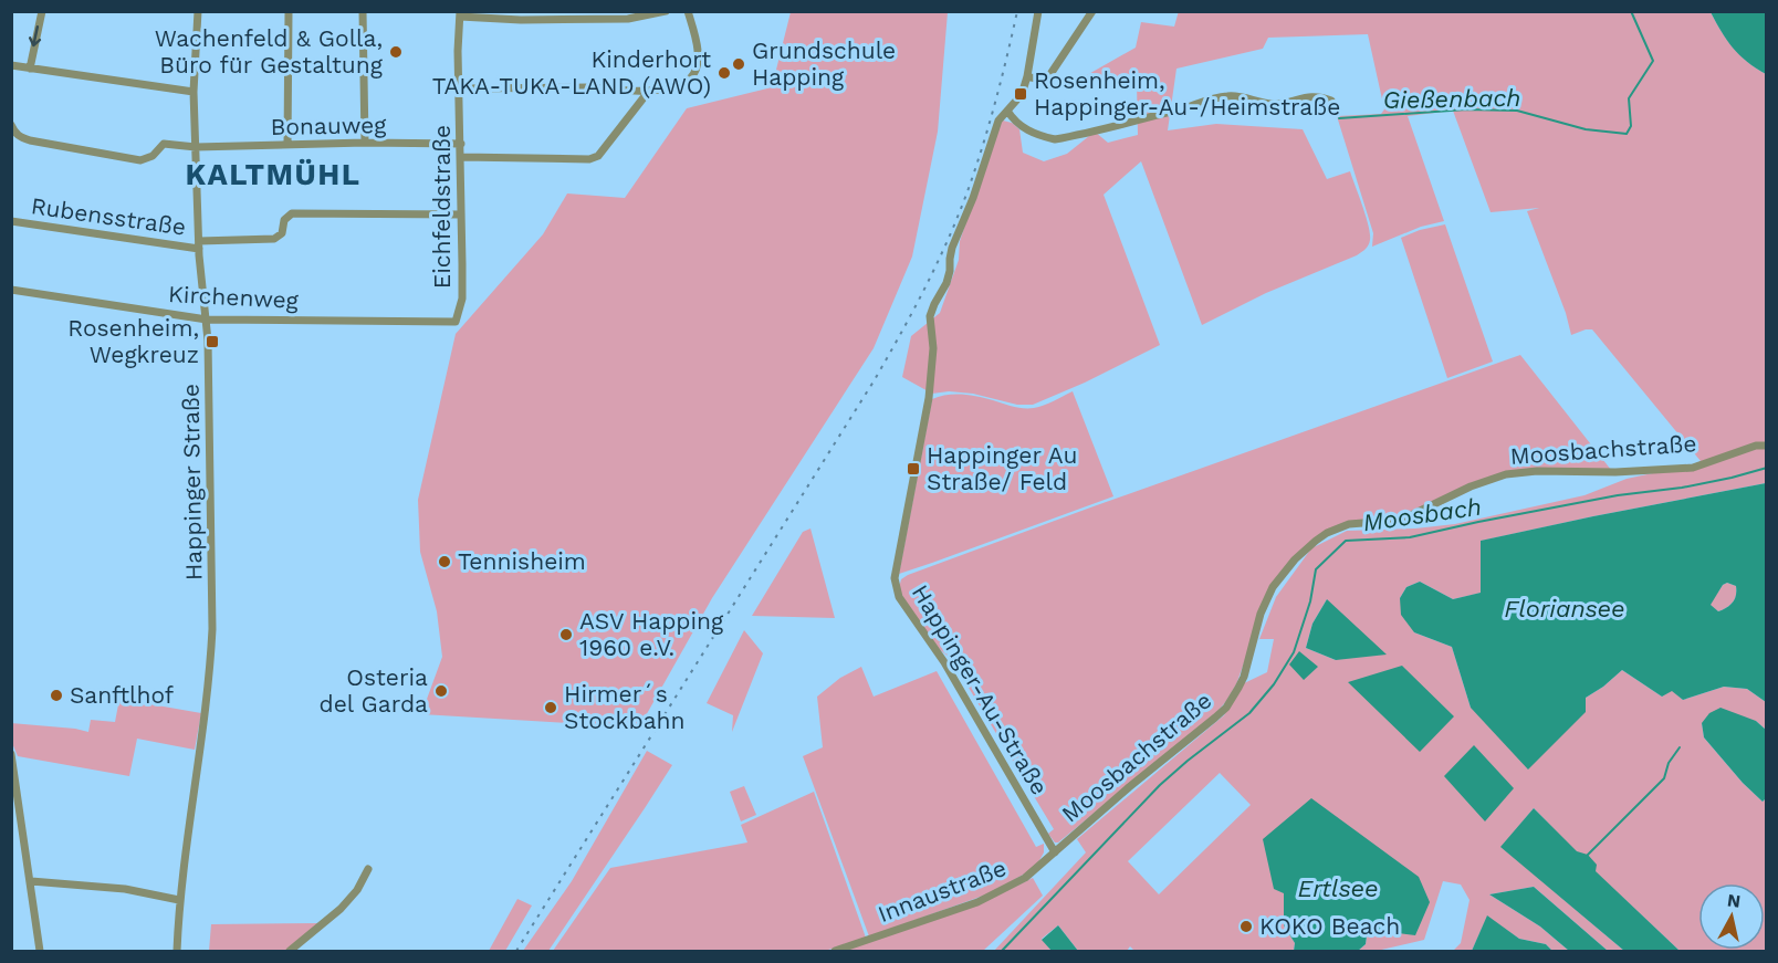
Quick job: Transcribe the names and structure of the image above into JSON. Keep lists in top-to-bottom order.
{
  "streets": {
    "street": [
      "Bonauweg",
      "Eichfeldstraße",
      "Rubensstraße",
      "Kirchenweg",
      "Moosbachstraße",
      "Happinger Straße",
      "Happinger-Au-Straße",
      "Innaustraße"
    ]
  },
  "crossings": [
    ["Bonauweg", "Eichfeldstraße"],
    ["Bonauweg", "Happinger Straße"],
    ["Eichfeldstraße", "Rubensstraße"],
    ["Eichfeldstraße", "Kirchenweg"],
    ["Rubensstraße", "Happinger Straße"],
    ["Kirchenweg", "Happinger Straße"],
    ["Moosbachstraße", "Happinger-Au-Straße"],
    ["Moosbachstraße", "Innaustraße"],
    ["Happinger-Au-Straße", "Innaustraße"]
  ],
  "districts": ["KALTMÜHL"],
  "water": [
    "Gießenbach",
    "Moosbach",
    "Floriansee",
    "Ertlsee"
  ],
  "places": {
    "other": [
      "Wachenfeld & Golla, Büro für Gestaltung",
      "Grundschule Happing",
      "Kinderhort TAKA-TUKA-LAND (AWO)",
      "Tennisheim",
      "ASV Happing 1960 e.V.",
      "Osteria del Garda",
      "Sanftlhof",
      "Hirmer´s Stockbahn",
      "KOKO Beach"
    ],
    "transit": ["Rosenheim, Happinger-Au-/Heimstraße", "Rosenheim, Wegkreuz", "Happinger Au Straße/ Feld"]
  },
  "north": "top"
}
